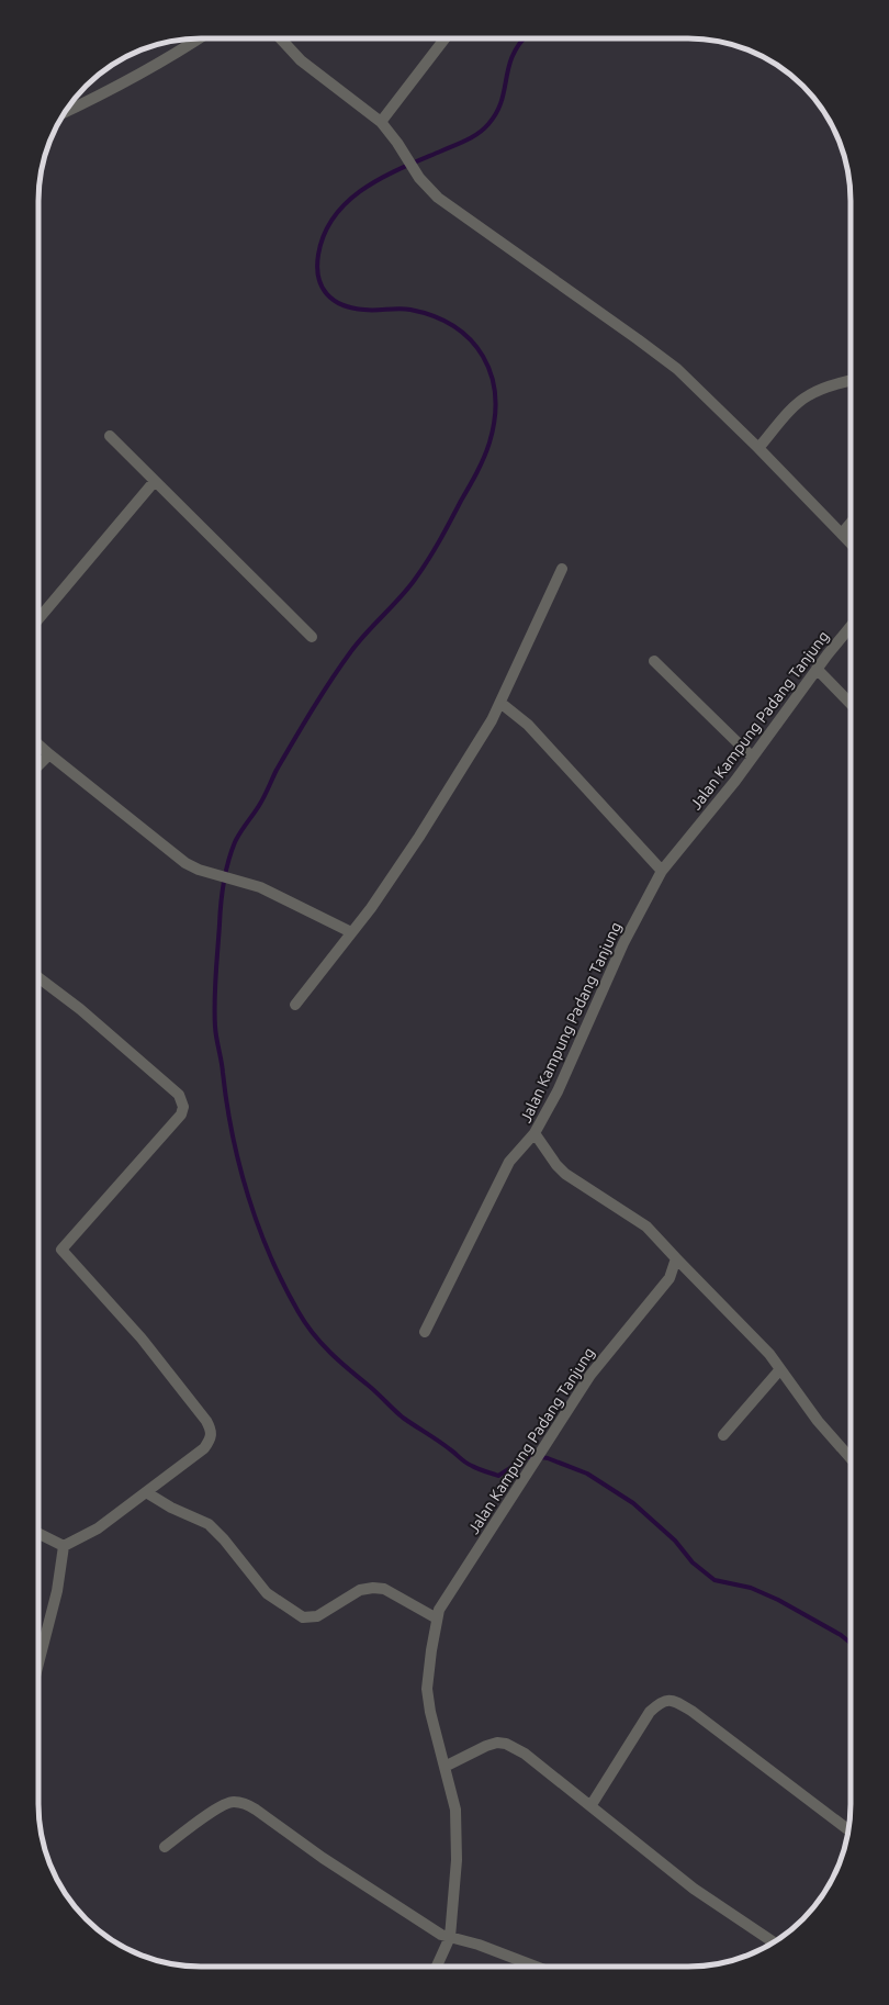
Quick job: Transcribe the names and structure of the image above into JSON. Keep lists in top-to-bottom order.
{
  "streets": {
    "street": ["Jalan Kampung Padang Tanjung"]
  }
}
